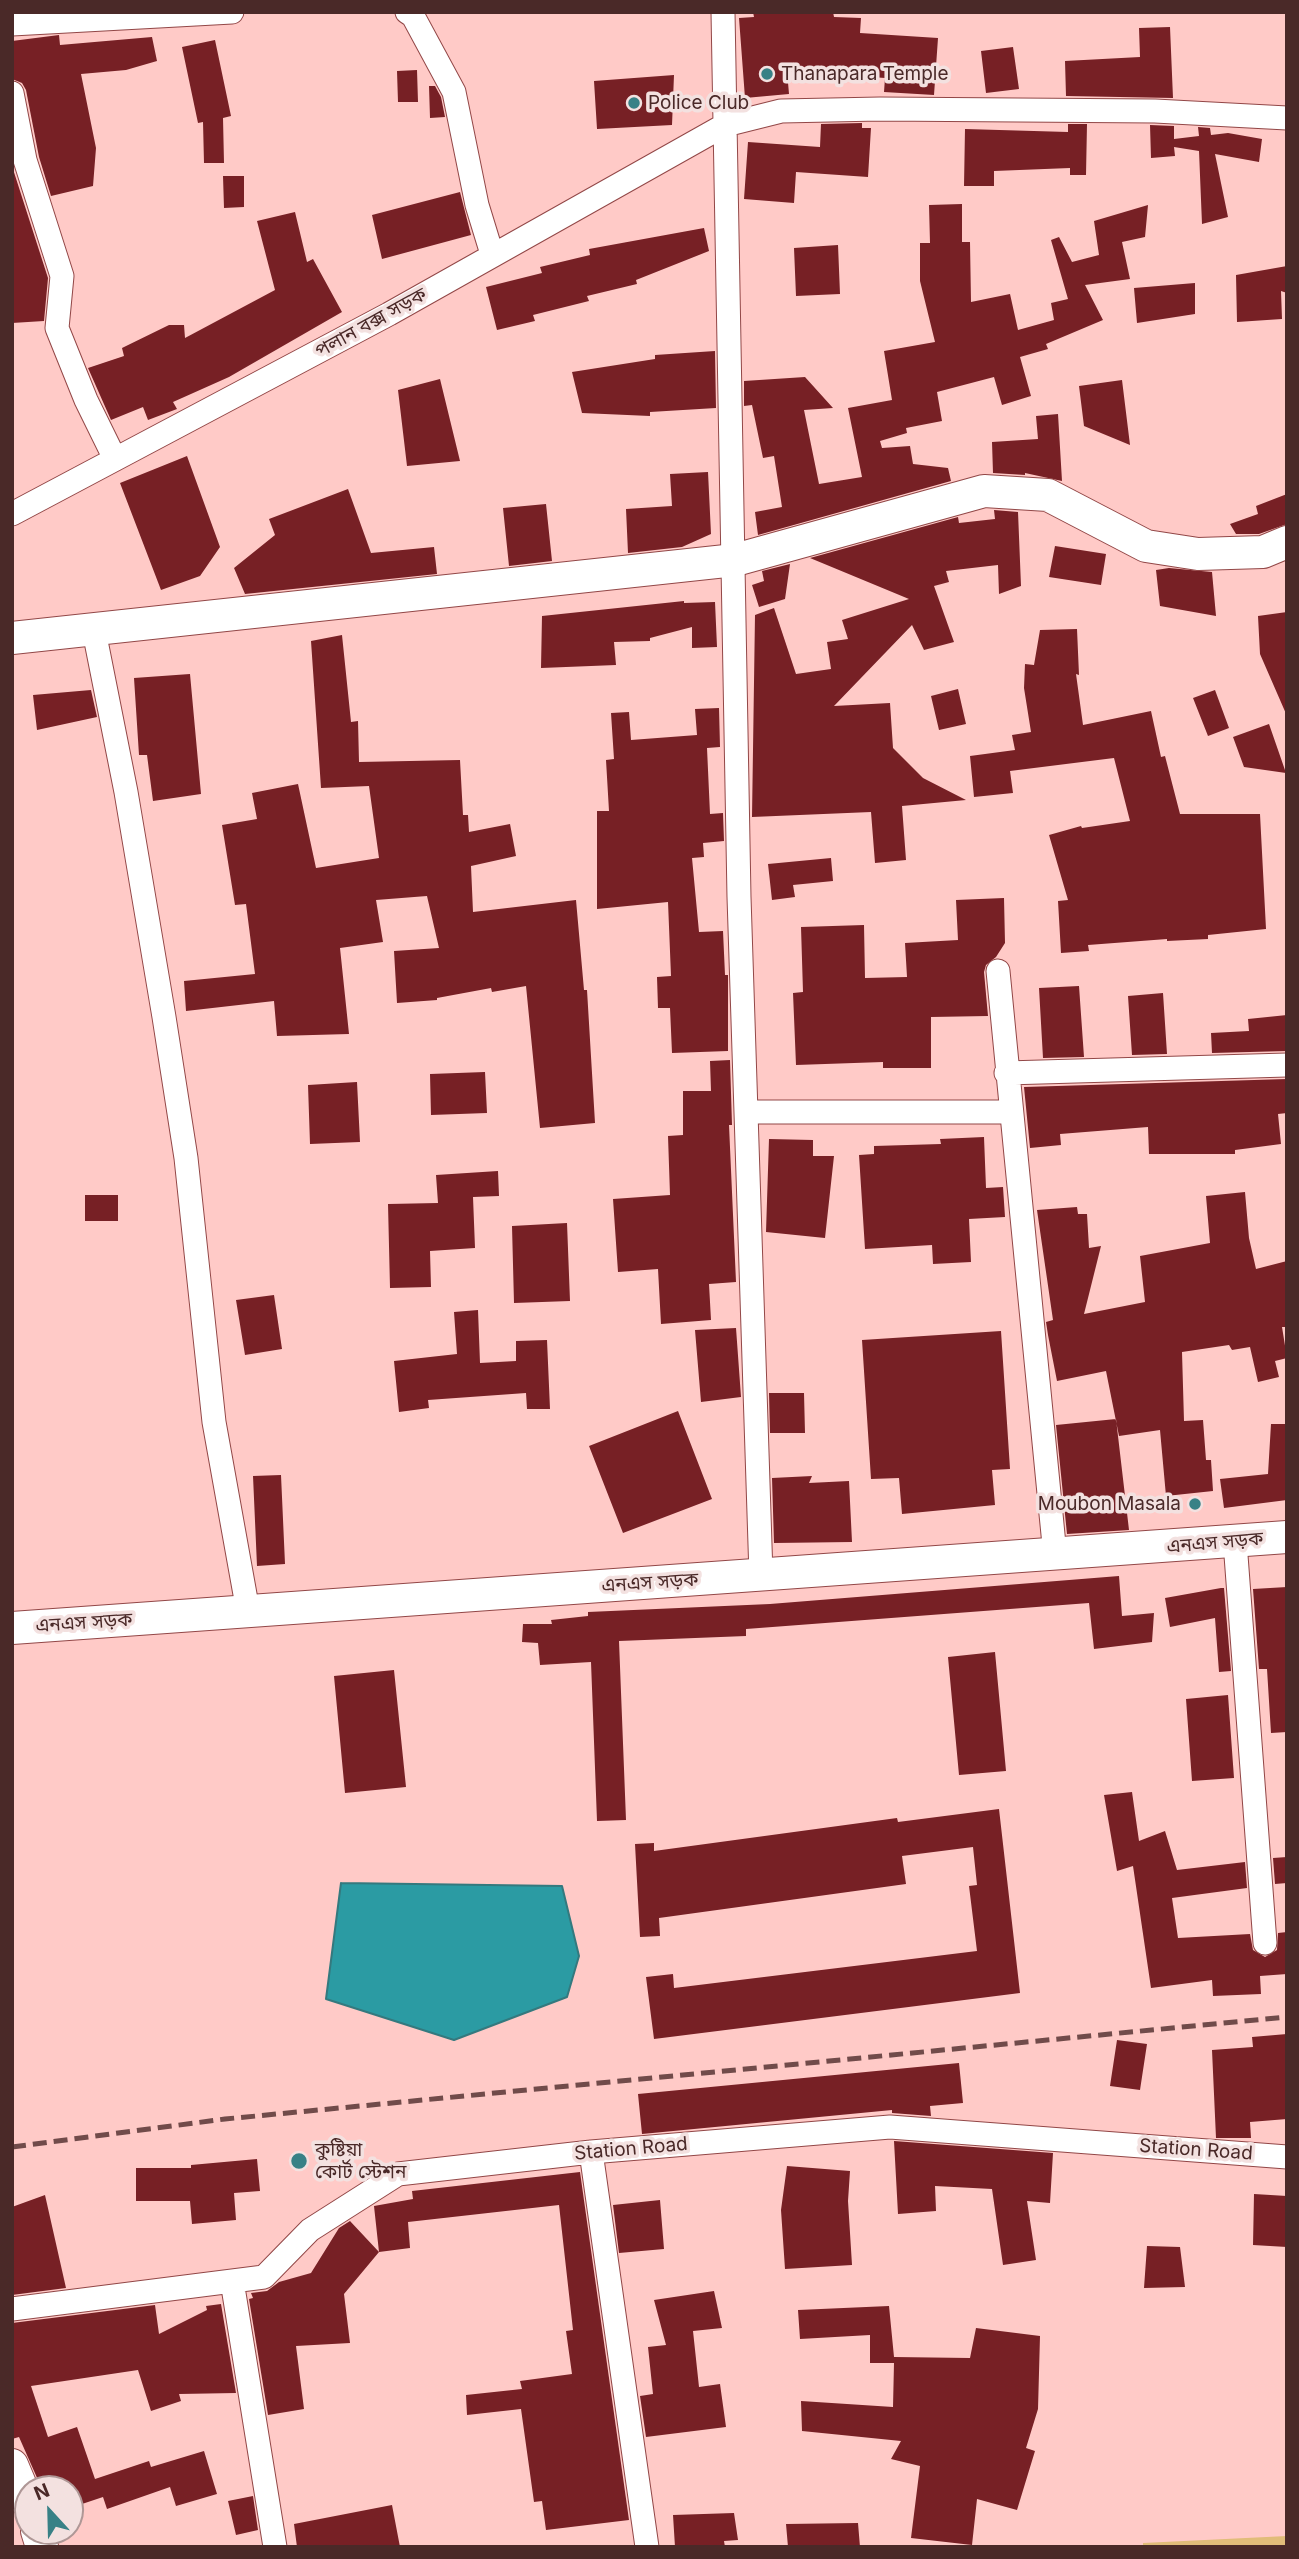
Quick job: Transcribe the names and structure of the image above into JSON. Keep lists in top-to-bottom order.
{
  "streets": {
    "main road": ["এনএস সড়ক"],
    "street": ["পলান বক্স সড়ক", "Station Road"]
  },
  "places": [
    "Thanapara Temple",
    "Police Club",
    "Moubon Masala",
    "কুষ্টিয়া কোর্ট স্টেশন"
  ],
  "north": "top"
}
